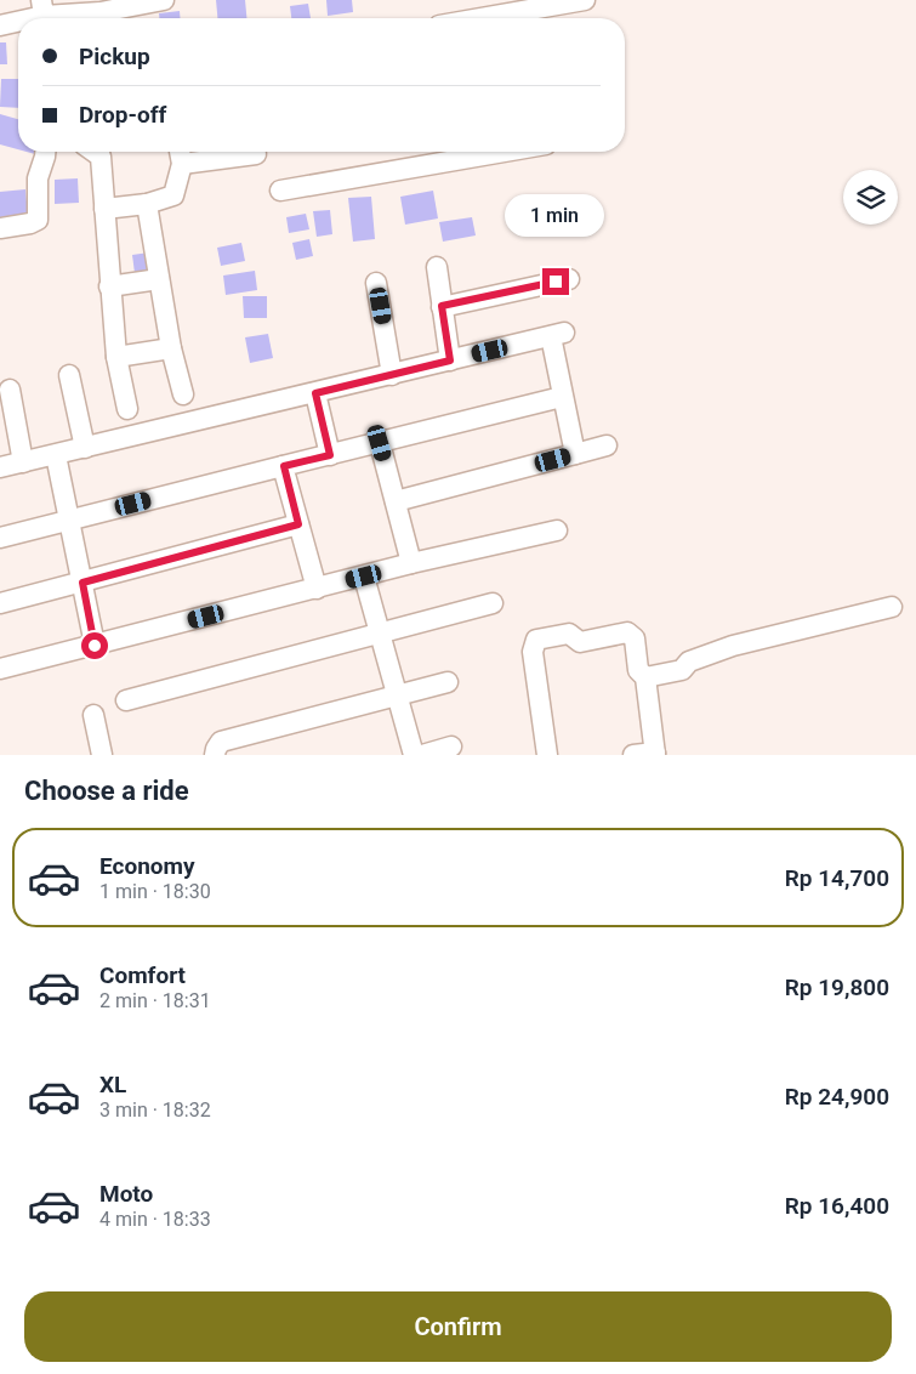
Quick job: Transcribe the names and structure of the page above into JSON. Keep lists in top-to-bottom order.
{
  "page": {
    "banner": ["Pickup", "Drop-off"],
    "bubble": "1 min",
    "heading": "Choose a ride",
    "list": [
      {
        "name": "Economy",
        "note": "1 min · 18:30",
        "value": "Rp 14,700"
      },
      {
        "name": "Comfort",
        "note": "2 min · 18:31",
        "value": "Rp 19,800"
      },
      {
        "name": "XL",
        "note": "3 min · 18:32",
        "value": "Rp 24,900"
      },
      {
        "name": "Moto",
        "note": "4 min · 18:33",
        "value": "Rp 16,400"
      }
    ],
    "buttons": "Confirm"
  }
}
